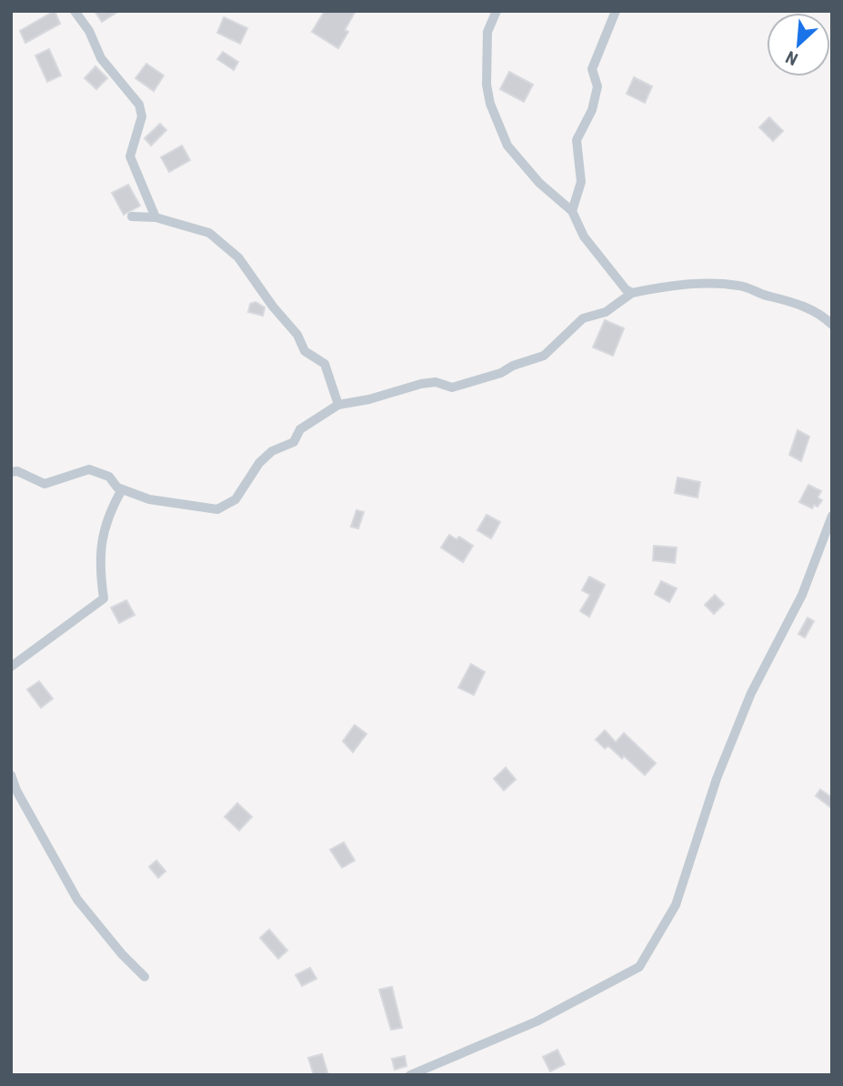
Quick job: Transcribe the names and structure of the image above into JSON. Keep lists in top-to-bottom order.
{
  "north": "bottom left"
}
